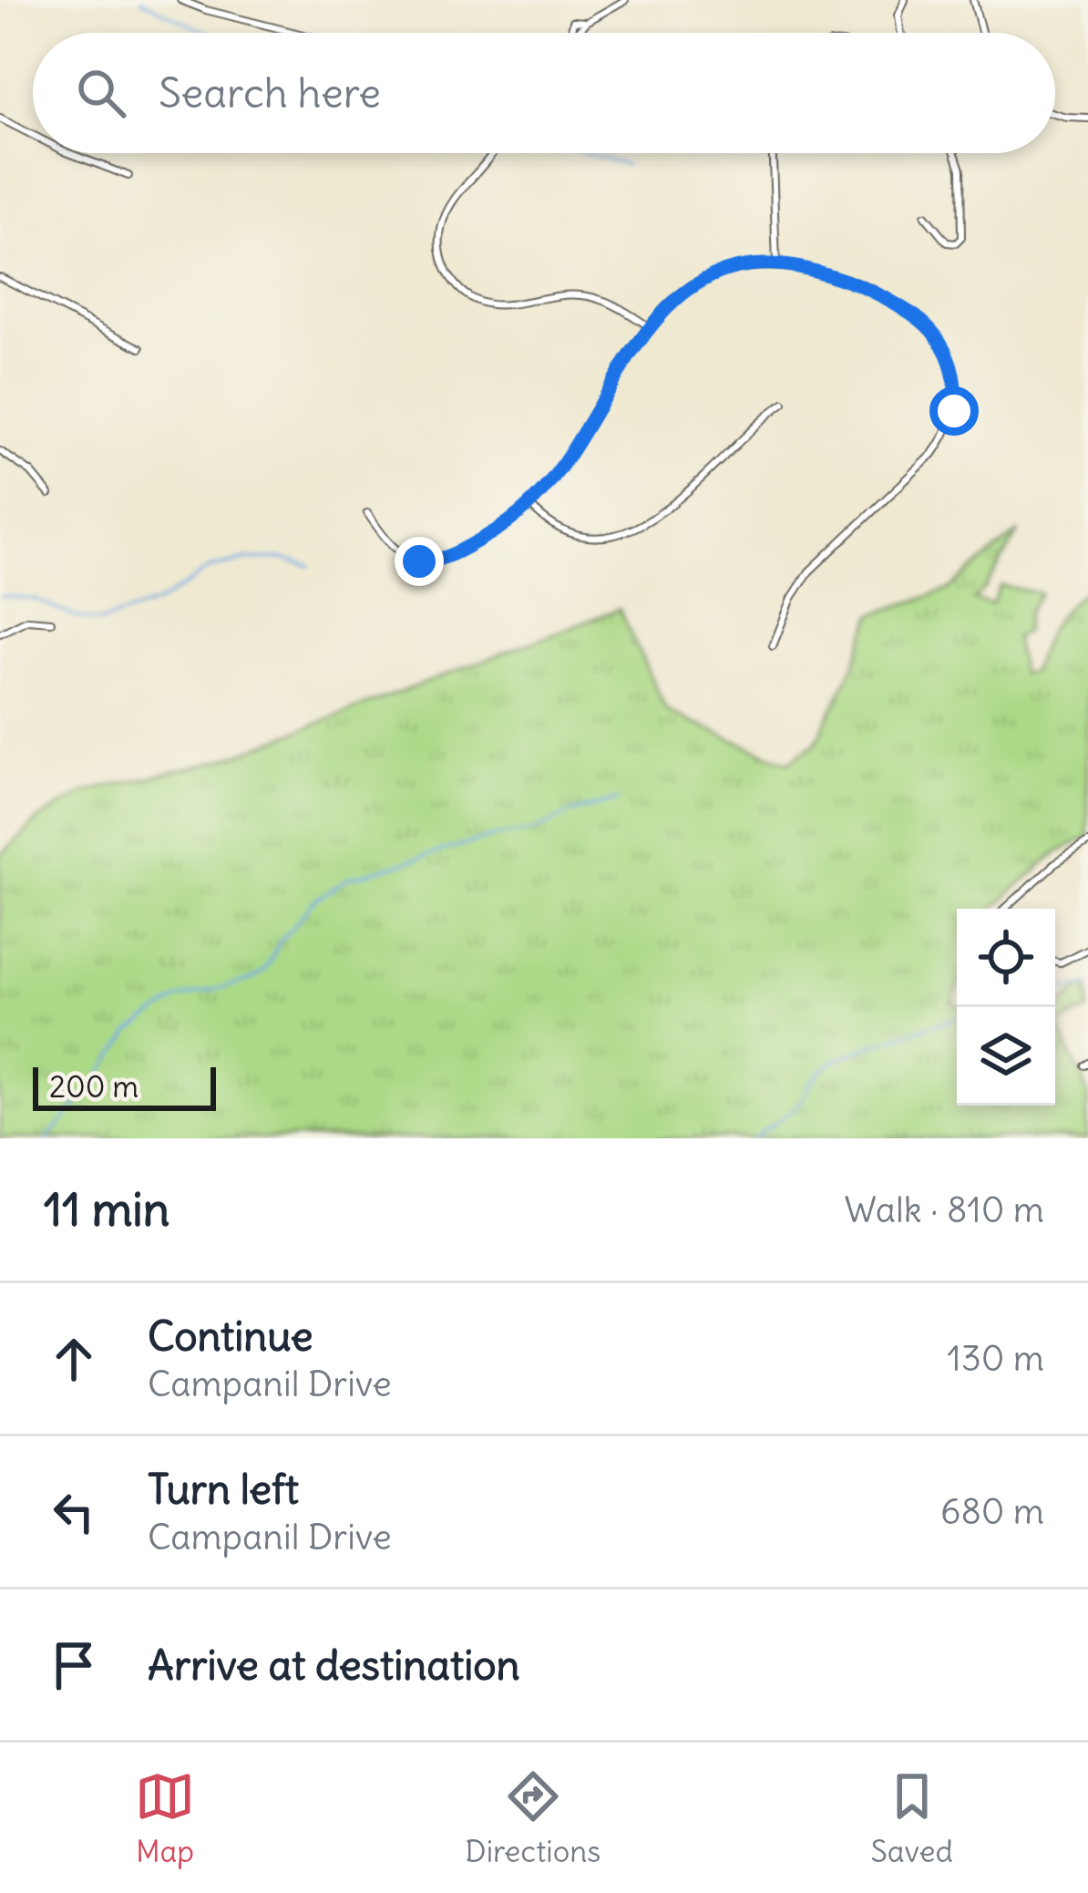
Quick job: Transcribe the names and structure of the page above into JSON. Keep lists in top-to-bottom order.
{
  "scale_bar": "200 m",
  "page": {
    "search": "Search here",
    "scale": "200 m",
    "heading": ["11 min", "Walk · 810 m"],
    "list": [
      ["Continue", "Campanil Drive", "130 m"],
      ["Turn left", "Campanil Drive", "680 m"],
      "Arrive at destination"
    ],
    "nav": ["Map", "Directions", "Saved"]
  }
}
